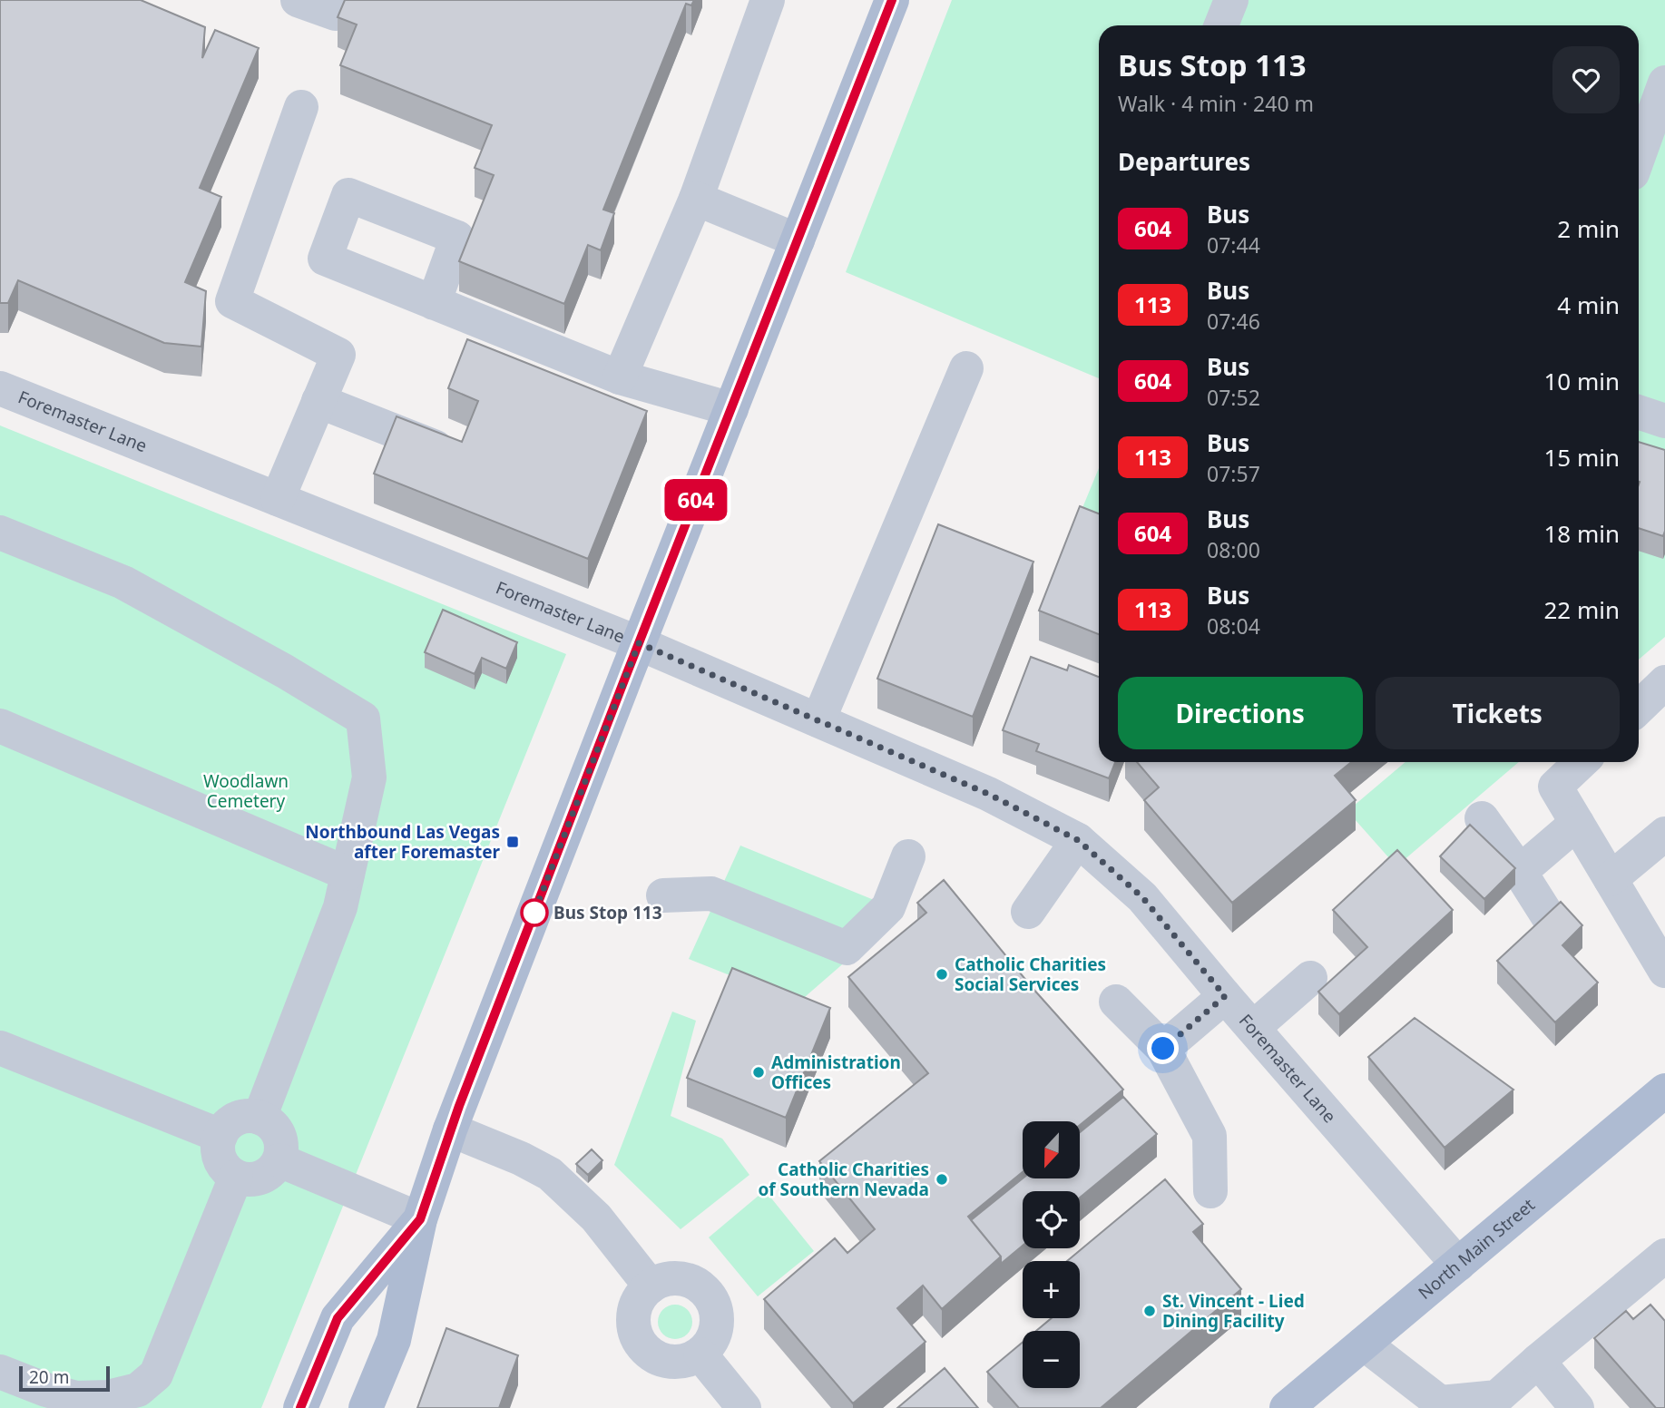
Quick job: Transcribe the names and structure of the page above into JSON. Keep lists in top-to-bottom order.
{
  "streets": {
    "main road": ["North Main Street"],
    "street": ["Foremaster Lane"]
  },
  "crossings": [
    ["Foremaster Lane", "North Main Street"]
  ],
  "parks": ["Woodlawn Cemetery"],
  "places": {
    "transit": ["Northbound Las Vegas after Foremaster"],
    "other": [
      "Bus Stop 113",
      "Catholic Charities Social Services",
      "Administration Offices",
      "Catholic Charities of Southern Nevada",
      "St. Vincent - Lied Dining Facility"
    ]
  },
  "lines": ["bus line 604"],
  "scale_bar": "20 m",
  "north": "bottom",
  "page": {
    "on_map": "604",
    "heading": [
      ["Bus Stop 113", "Walk · 4 min · 240 m"],
      "Departures"
    ],
    "list": [
      {
        "mark": "604",
        "name": "Bus",
        "note": "07:44",
        "value": "2 min"
      },
      {
        "mark": "113",
        "name": "Bus",
        "note": "07:46",
        "value": "4 min"
      },
      {
        "mark": "604",
        "name": "Bus",
        "note": "07:52",
        "value": "10 min"
      },
      {
        "mark": "113",
        "name": "Bus",
        "note": "07:57",
        "value": "15 min"
      },
      {
        "mark": "604",
        "name": "Bus",
        "note": "08:00",
        "value": "18 min"
      },
      {
        "mark": "113",
        "name": "Bus",
        "note": "08:04",
        "value": "22 min"
      }
    ],
    "buttons": ["Directions", "Tickets"],
    "map_buttons": ["+", "−"],
    "scale": "20 m"
  }
}
